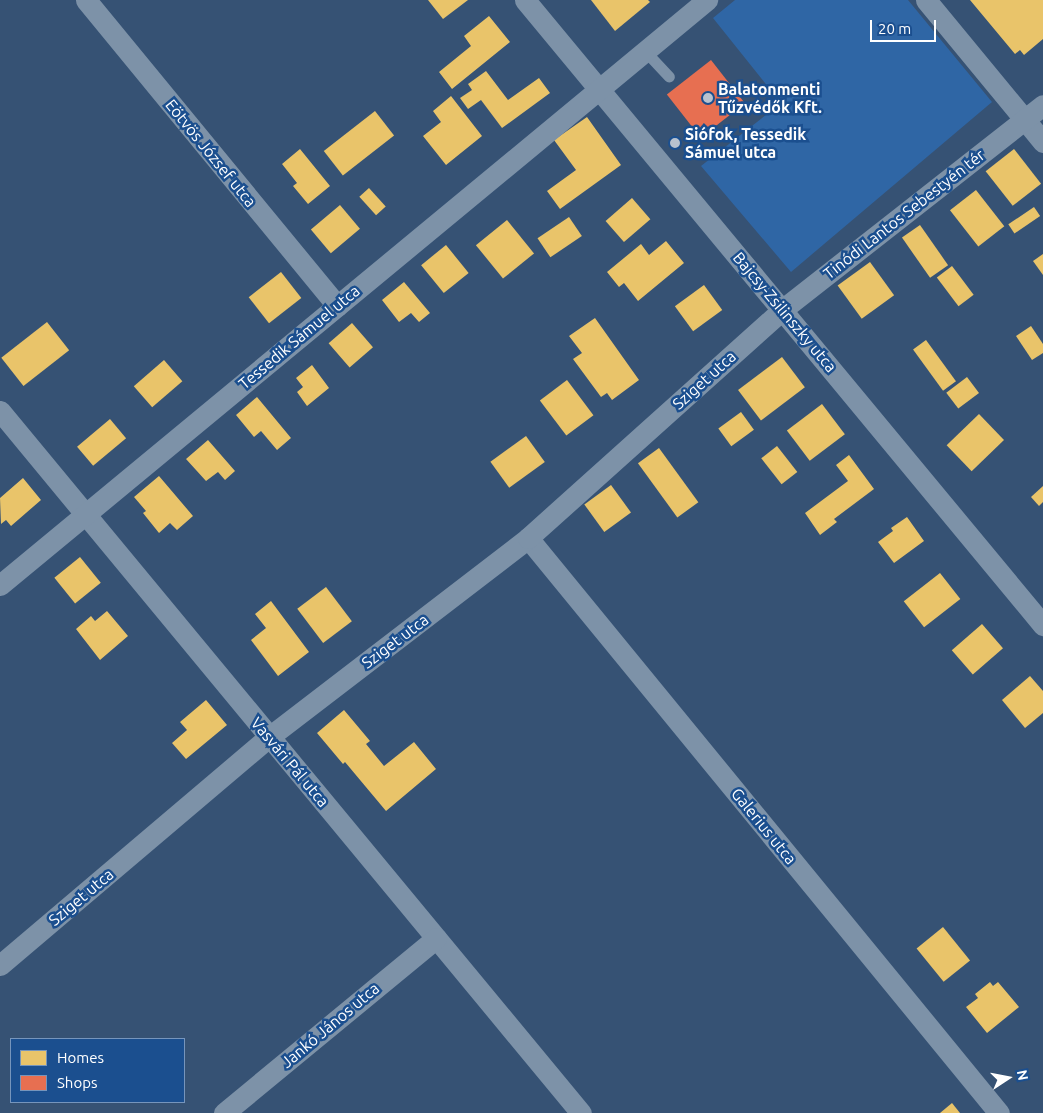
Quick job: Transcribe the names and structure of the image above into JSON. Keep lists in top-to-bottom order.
{
  "streets": {
    "street": [
      "Eötvös József utca",
      "Tinódi Lantos Sebestyén tér",
      "Bajcsy-Zsilinszky utca",
      "Tessedik Sámuel utca",
      "Sziget utca",
      "Vasvári Pál utca",
      "Galerius utca",
      "Jankó János utca"
    ]
  },
  "crossings": [
    ["Eötvös József utca", "Tessedik Sámuel utca"],
    ["Tinódi Lantos Sebestyén tér", "Bajcsy-Zsilinszky utca"],
    ["Tinódi Lantos Sebestyén tér", "Sziget utca"],
    ["Bajcsy-Zsilinszky utca", "Tessedik Sámuel utca"],
    ["Bajcsy-Zsilinszky utca", "Sziget utca"],
    ["Tessedik Sámuel utca", "Vasvári Pál utca"],
    ["Sziget utca", "Vasvári Pál utca"],
    ["Sziget utca", "Galerius utca"],
    ["Vasvári Pál utca", "Jankó János utca"]
  ],
  "places": ["Balatonmenti Tűzvédők Kft.", "Siófok, Tessedik Sámuel utca"],
  "legend": ["Homes", "Shops"],
  "scale_bar": "20 m",
  "north": "right"
}
